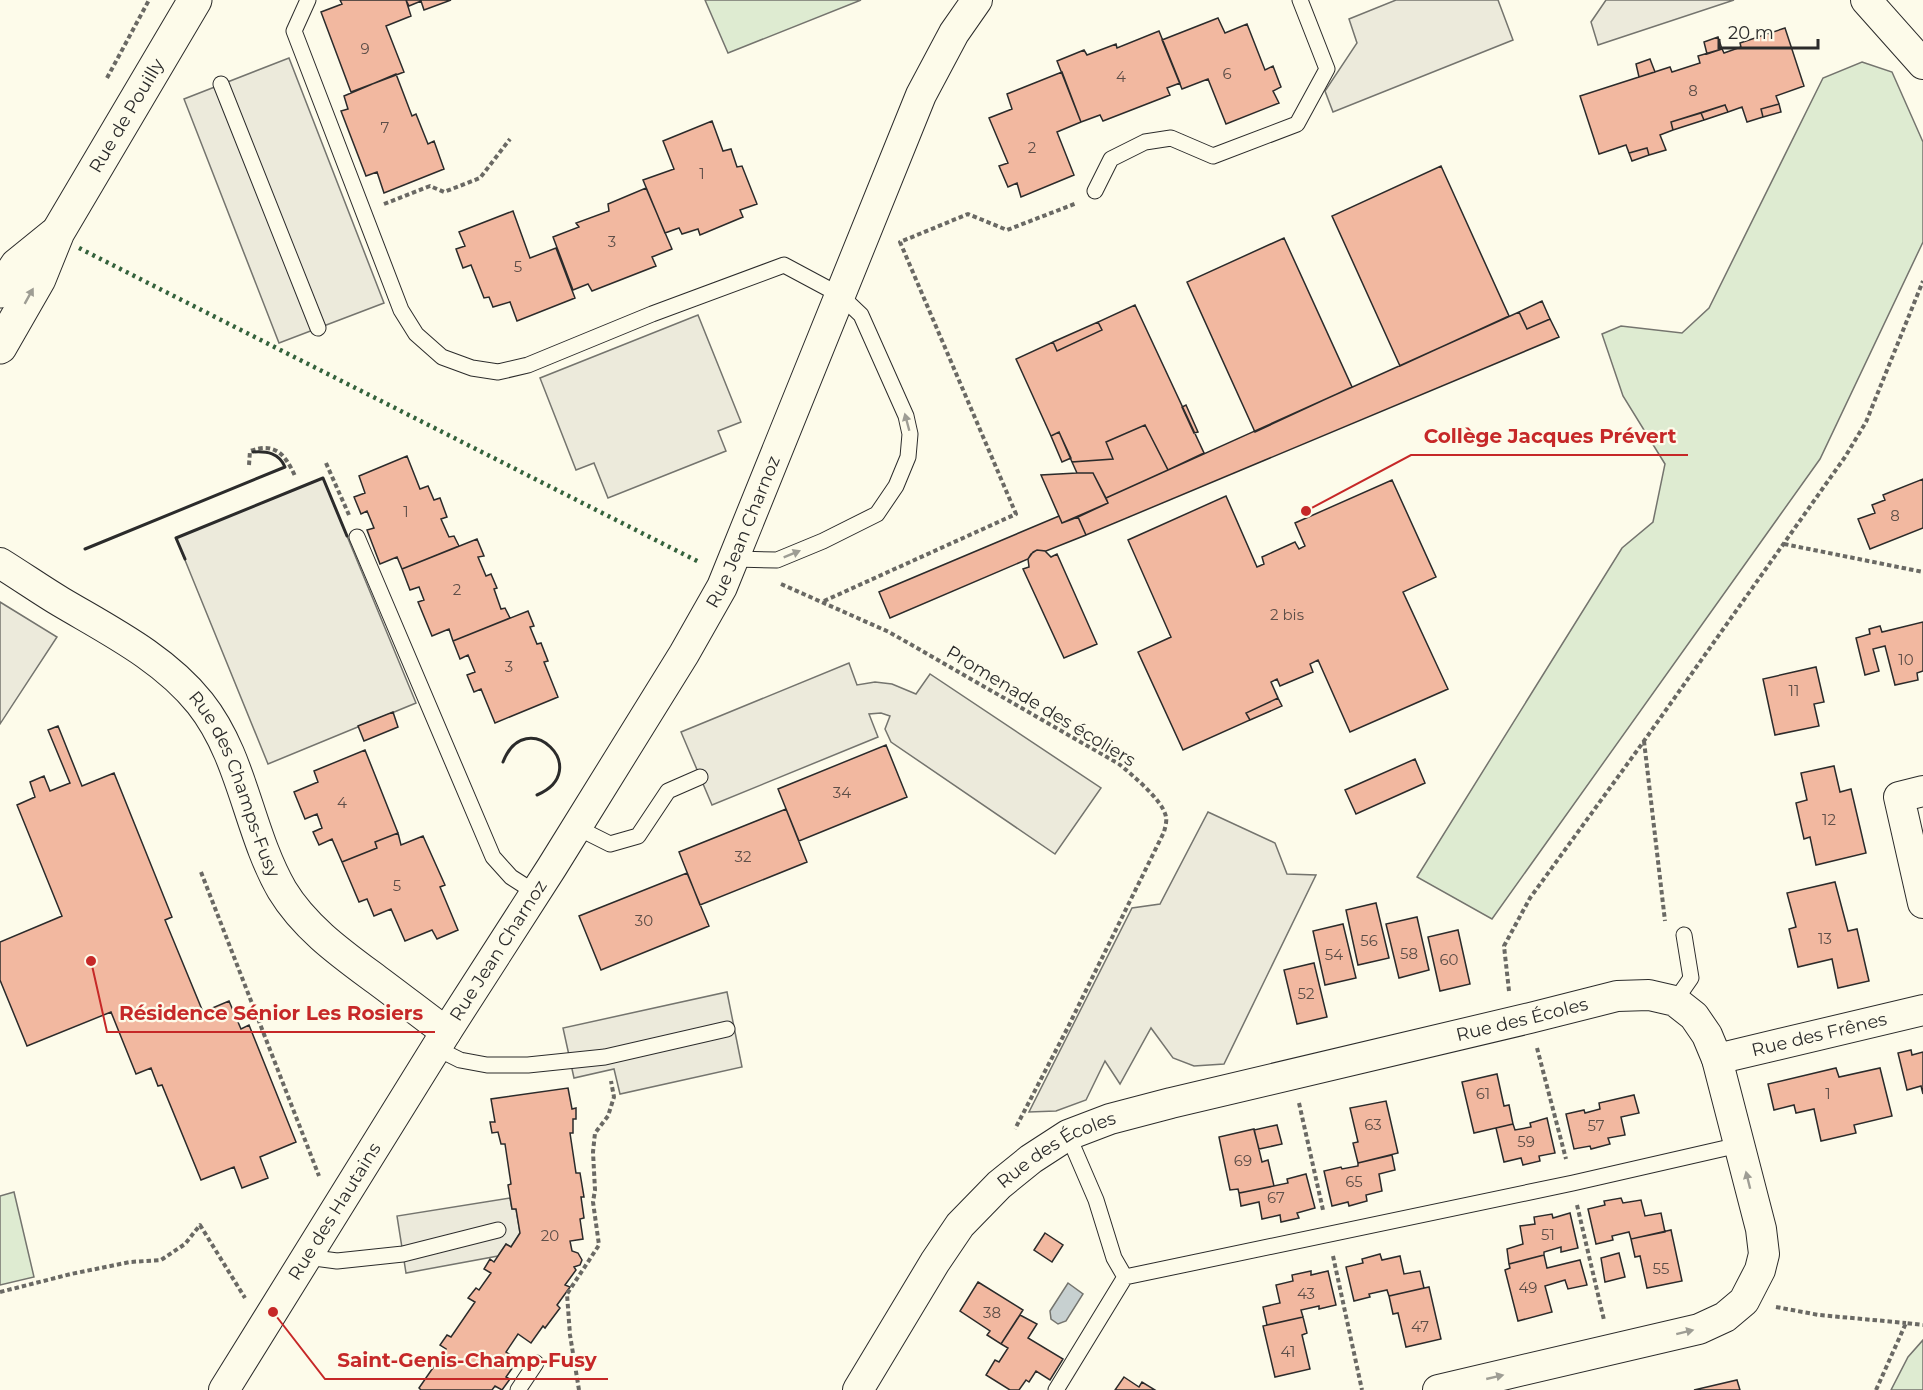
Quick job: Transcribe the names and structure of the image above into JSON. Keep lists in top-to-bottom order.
{
  "streets": {
    "street": [
      "Rue de Pouilly",
      "Rue Jean Charnoz",
      "Rue des Champs-Fusy",
      "Rue des Écoles",
      "Rue des Frênes",
      "Rue des Hautains"
    ],
    "path": ["Promenade des écoliers"]
  },
  "crossings": [
    ["Rue Jean Charnoz", "Rue des Champs-Fusy"],
    ["Rue Jean Charnoz", "Rue des Hautains"],
    ["Rue des Champs-Fusy", "Rue des Hautains"],
    ["Rue des Écoles", "Rue des Frênes"]
  ],
  "places": ["Collège Jacques Prévert", "Résidence Sénior Les Rosiers", "Saint-Genis-Champ-Fusy"],
  "house_numbers": [
    "9",
    "6",
    "4",
    "8",
    "7",
    "2",
    "1",
    "3",
    "5",
    "1",
    "8",
    "2",
    "2 bis",
    "10",
    "3",
    "11",
    "34",
    "4",
    "12",
    "32",
    "5",
    "30",
    "13",
    "56",
    "58",
    "54",
    "60",
    "52",
    "61",
    "1",
    "63",
    "57",
    "59",
    "69",
    "65",
    "67",
    "51",
    "20",
    "55",
    "49",
    "43",
    "38",
    "47",
    "41"
  ],
  "scale_bar": "20 m"
}
